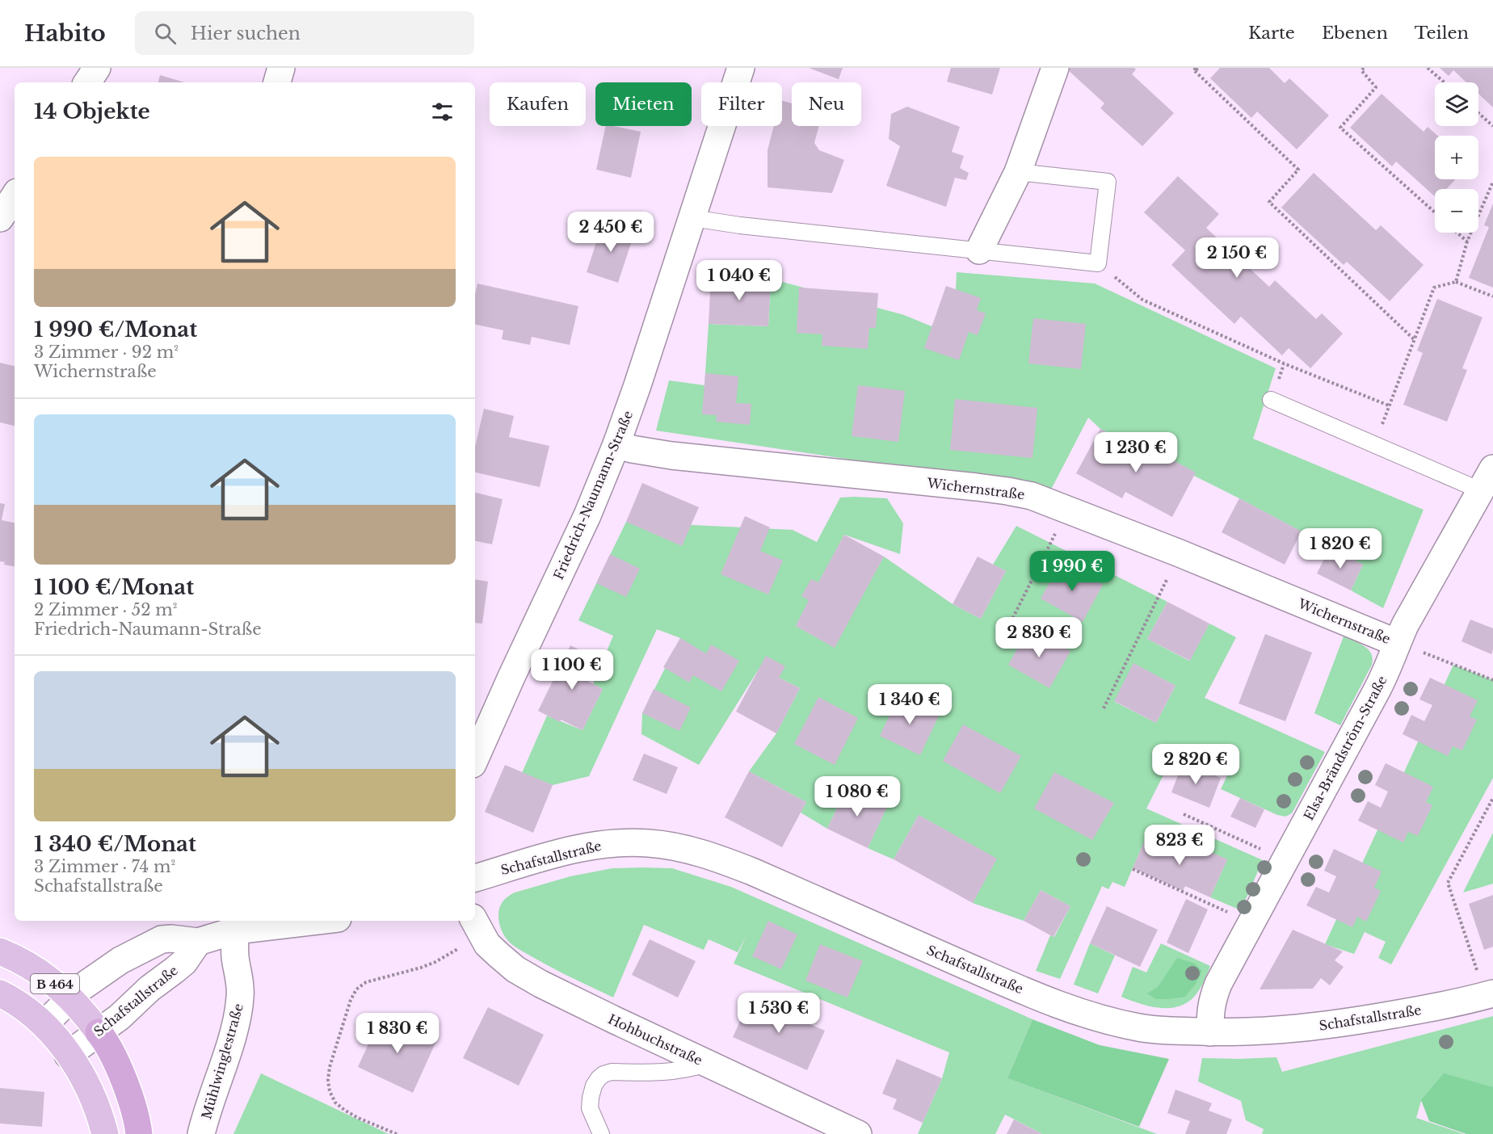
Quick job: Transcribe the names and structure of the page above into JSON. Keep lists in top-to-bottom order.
{
  "streets": {
    "highway": ["B 464"],
    "street": [
      "Wichernstraße",
      "Friedrich-Naumann-Straße",
      "Elsa-Brändström-Straße",
      "Schafstallstraße",
      "Hohbuchstraße",
      "Mühlwinglestraße"
    ]
  },
  "crossings": [
    ["Wichernstraße", "Friedrich-Naumann-Straße"],
    ["Wichernstraße", "Elsa-Brändström-Straße"],
    ["Elsa-Brändström-Straße", "Schafstallstraße"],
    ["Schafstallstraße", "B 464"]
  ],
  "page": {
    "header": "Habito",
    "search": "Hier suchen",
    "nav": ["Karte", "Ebenen", "Teilen"],
    "map_buttons": ["+", "−"],
    "chip": [
      "Kaufen",
      "Mieten",
      "Filter",
      "Neu"
    ],
    "heading": "14 Objekte",
    "list": [
      {
        "name": "1 990 €/Monat",
        "note": "3 Zimmer · 92 m² · Wichernstraße"
      },
      {
        "name": "1 100 €/Monat",
        "note": "2 Zimmer · 52 m² · Friedrich-Naumann-Straße"
      },
      {
        "name": "1 340 €/Monat",
        "note": "3 Zimmer · 74 m² · Schafstallstraße"
      }
    ],
    "price": [
      "2 450 €",
      "2 150 €",
      "1 040 €",
      "1 230 €",
      "1 820 €",
      "1 990 €",
      "2 830 €",
      "1 100 €",
      "1 340 €",
      "2 820 €",
      "1 080 €",
      "823 €",
      "1 530 €",
      "1 830 €"
    ]
  }
}
